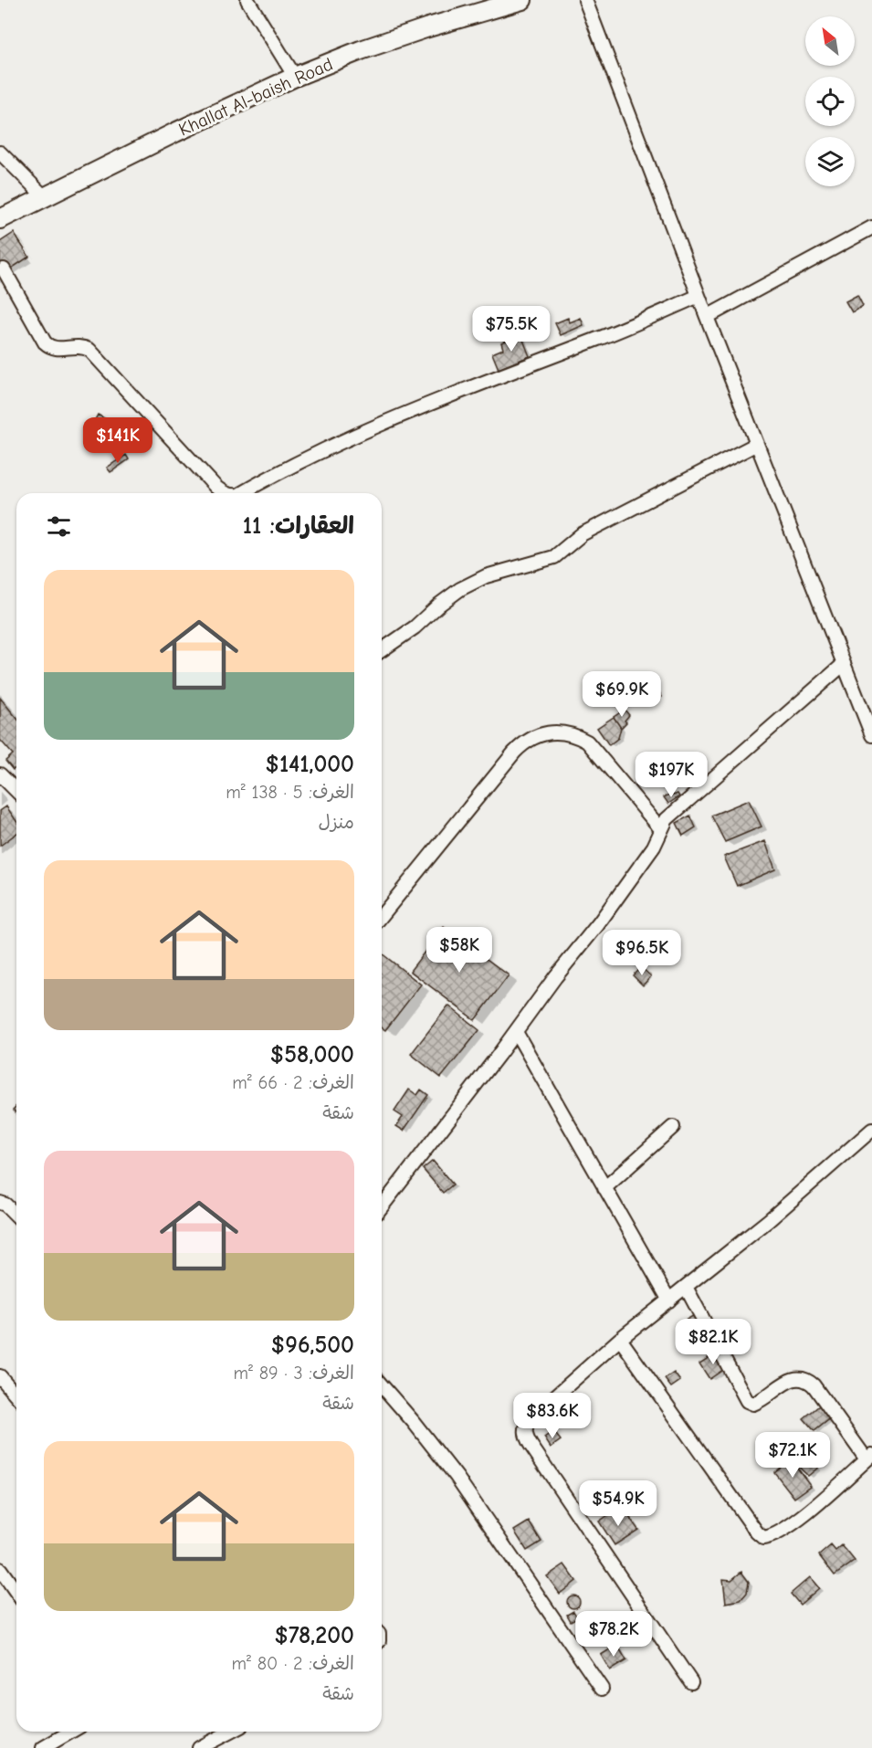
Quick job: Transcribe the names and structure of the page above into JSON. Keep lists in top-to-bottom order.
{
  "streets": {
    "street": ["Khallat Al-baish Road"]
  },
  "north": "top left",
  "page": {
    "price": [
      "$75.5K",
      "$141K",
      "$69.9K",
      "$197K",
      "$58K",
      "$96.5K",
      "$82.1K",
      "$83.6K",
      "$72.1K",
      "$54.9K",
      "$78.2K"
    ],
    "heading": "العقارات: 11",
    "list": [
      {
        "name": "$141,000",
        "note": "الغرف: 5 · 138 m² · منزل"
      },
      {
        "name": "$58,000",
        "note": "الغرف: 2 · 66 m² · شقة"
      },
      {
        "name": "$96,500",
        "note": "الغرف: 3 · 89 m² · شقة"
      },
      {
        "name": "$78,200",
        "note": "الغرف: 2 · 80 m² · شقة"
      }
    ]
  }
}
